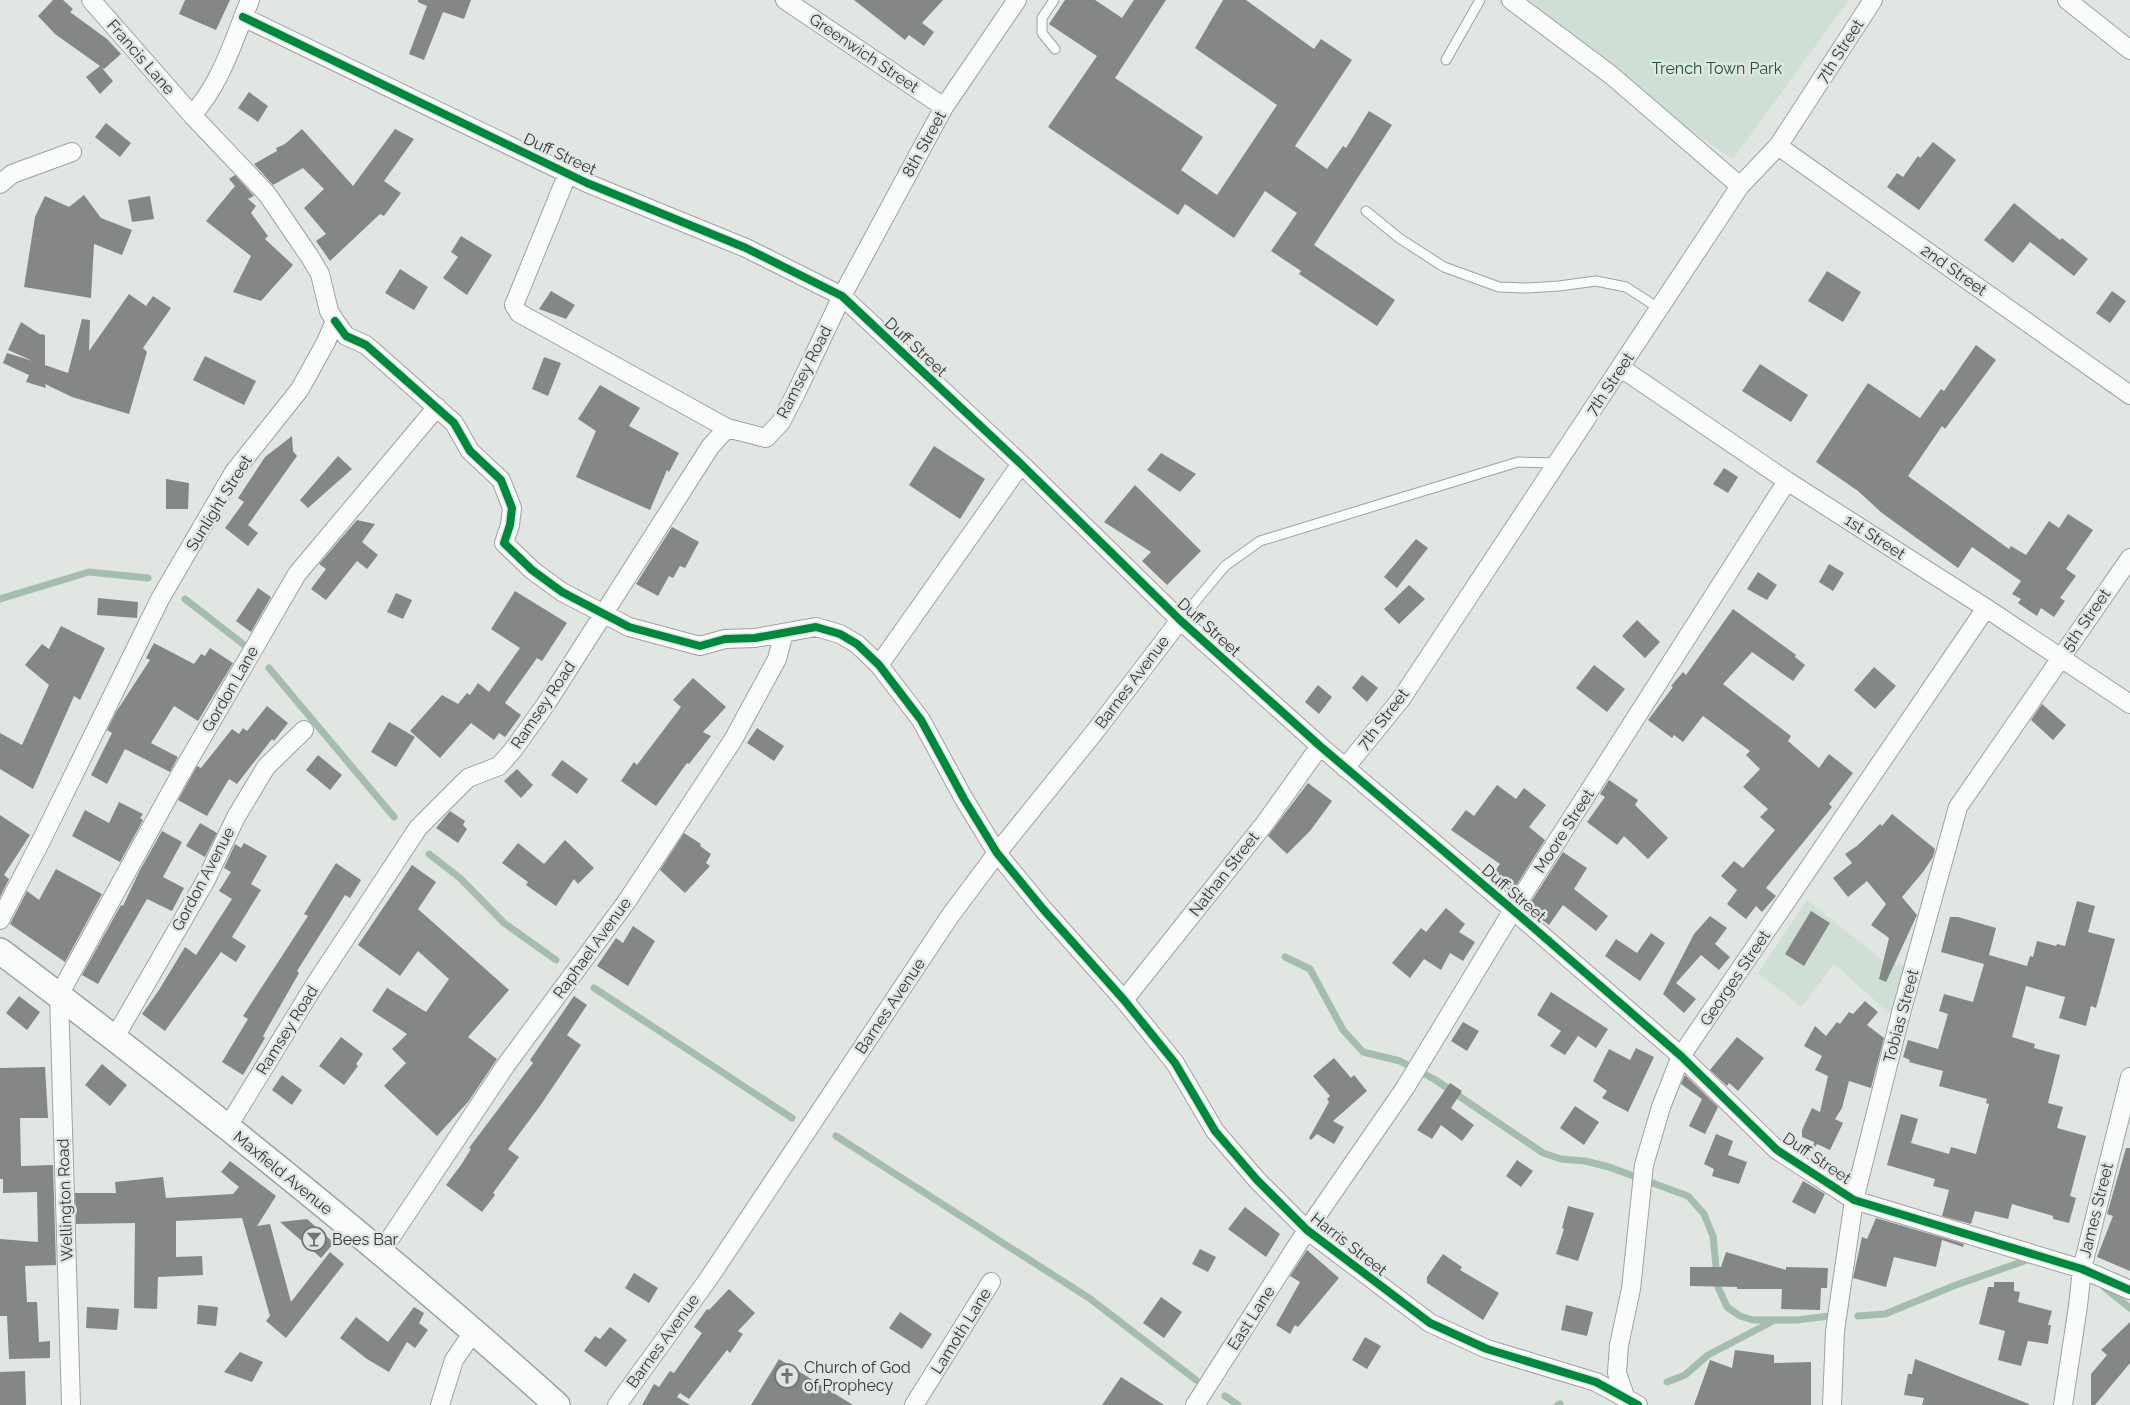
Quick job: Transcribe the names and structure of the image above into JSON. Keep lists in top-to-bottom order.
{
  "streets": {
    "main road": ["Maxfield Avenue"],
    "street": [
      "7th Street",
      "Greenwich Street",
      "Francis Lane",
      "8th Street",
      "Duff Street",
      "2nd Street",
      "Ramsey Road",
      "Sunlight Street",
      "1st Street",
      "5th Street",
      "Barnes Avenue",
      "Gordon Lane",
      "Moore Street",
      "Nathan Street",
      "Gordon Avenue",
      "Raphael Avenue",
      "Georges Street",
      "Tobias Street",
      "Wellington Road",
      "James Street",
      "Harris Street",
      "East Lane",
      "Lamoth Lane"
    ]
  },
  "crossings": [
    ["7th Street", "Duff Street"],
    ["7th Street", "2nd Street"],
    ["7th Street", "1st Street"],
    ["Greenwich Street", "8th Street"],
    ["8th Street", "Duff Street"],
    ["8th Street", "Ramsey Road"],
    ["Duff Street", "Ramsey Road"],
    ["Duff Street", "Barnes Avenue"],
    ["Duff Street", "Moore Street"],
    ["Duff Street", "Nathan Street"],
    ["Duff Street", "Georges Street"],
    ["Duff Street", "Tobias Street"],
    ["Duff Street", "James Street"],
    ["Ramsey Road", "Maxfield Avenue"],
    ["Ramsey Road", "Harris Street"],
    ["1st Street", "5th Street"],
    ["1st Street", "Moore Street"],
    ["1st Street", "Georges Street"],
    ["1st Street", "Tobias Street"],
    ["5th Street", "Tobias Street"],
    ["Barnes Avenue", "Harris Street"],
    ["Gordon Lane", "Maxfield Avenue"],
    ["Gordon Lane", "Wellington Road"],
    ["Gordon Lane", "Harris Street"],
    ["Moore Street", "Harris Street"],
    ["Moore Street", "East Lane"],
    ["Nathan Street", "Harris Street"],
    ["Gordon Avenue", "Maxfield Avenue"],
    ["Raphael Avenue", "Maxfield Avenue"],
    ["Raphael Avenue", "Harris Street"],
    ["Georges Street", "Harris Street"],
    ["Maxfield Avenue", "Wellington Road"],
    ["Harris Street", "East Lane"]
  ],
  "parks": ["Trench Town Park"],
  "places": {
    "bar": ["Bees Bar"],
    "church": ["Church of God of Prophecy"]
  }
}
